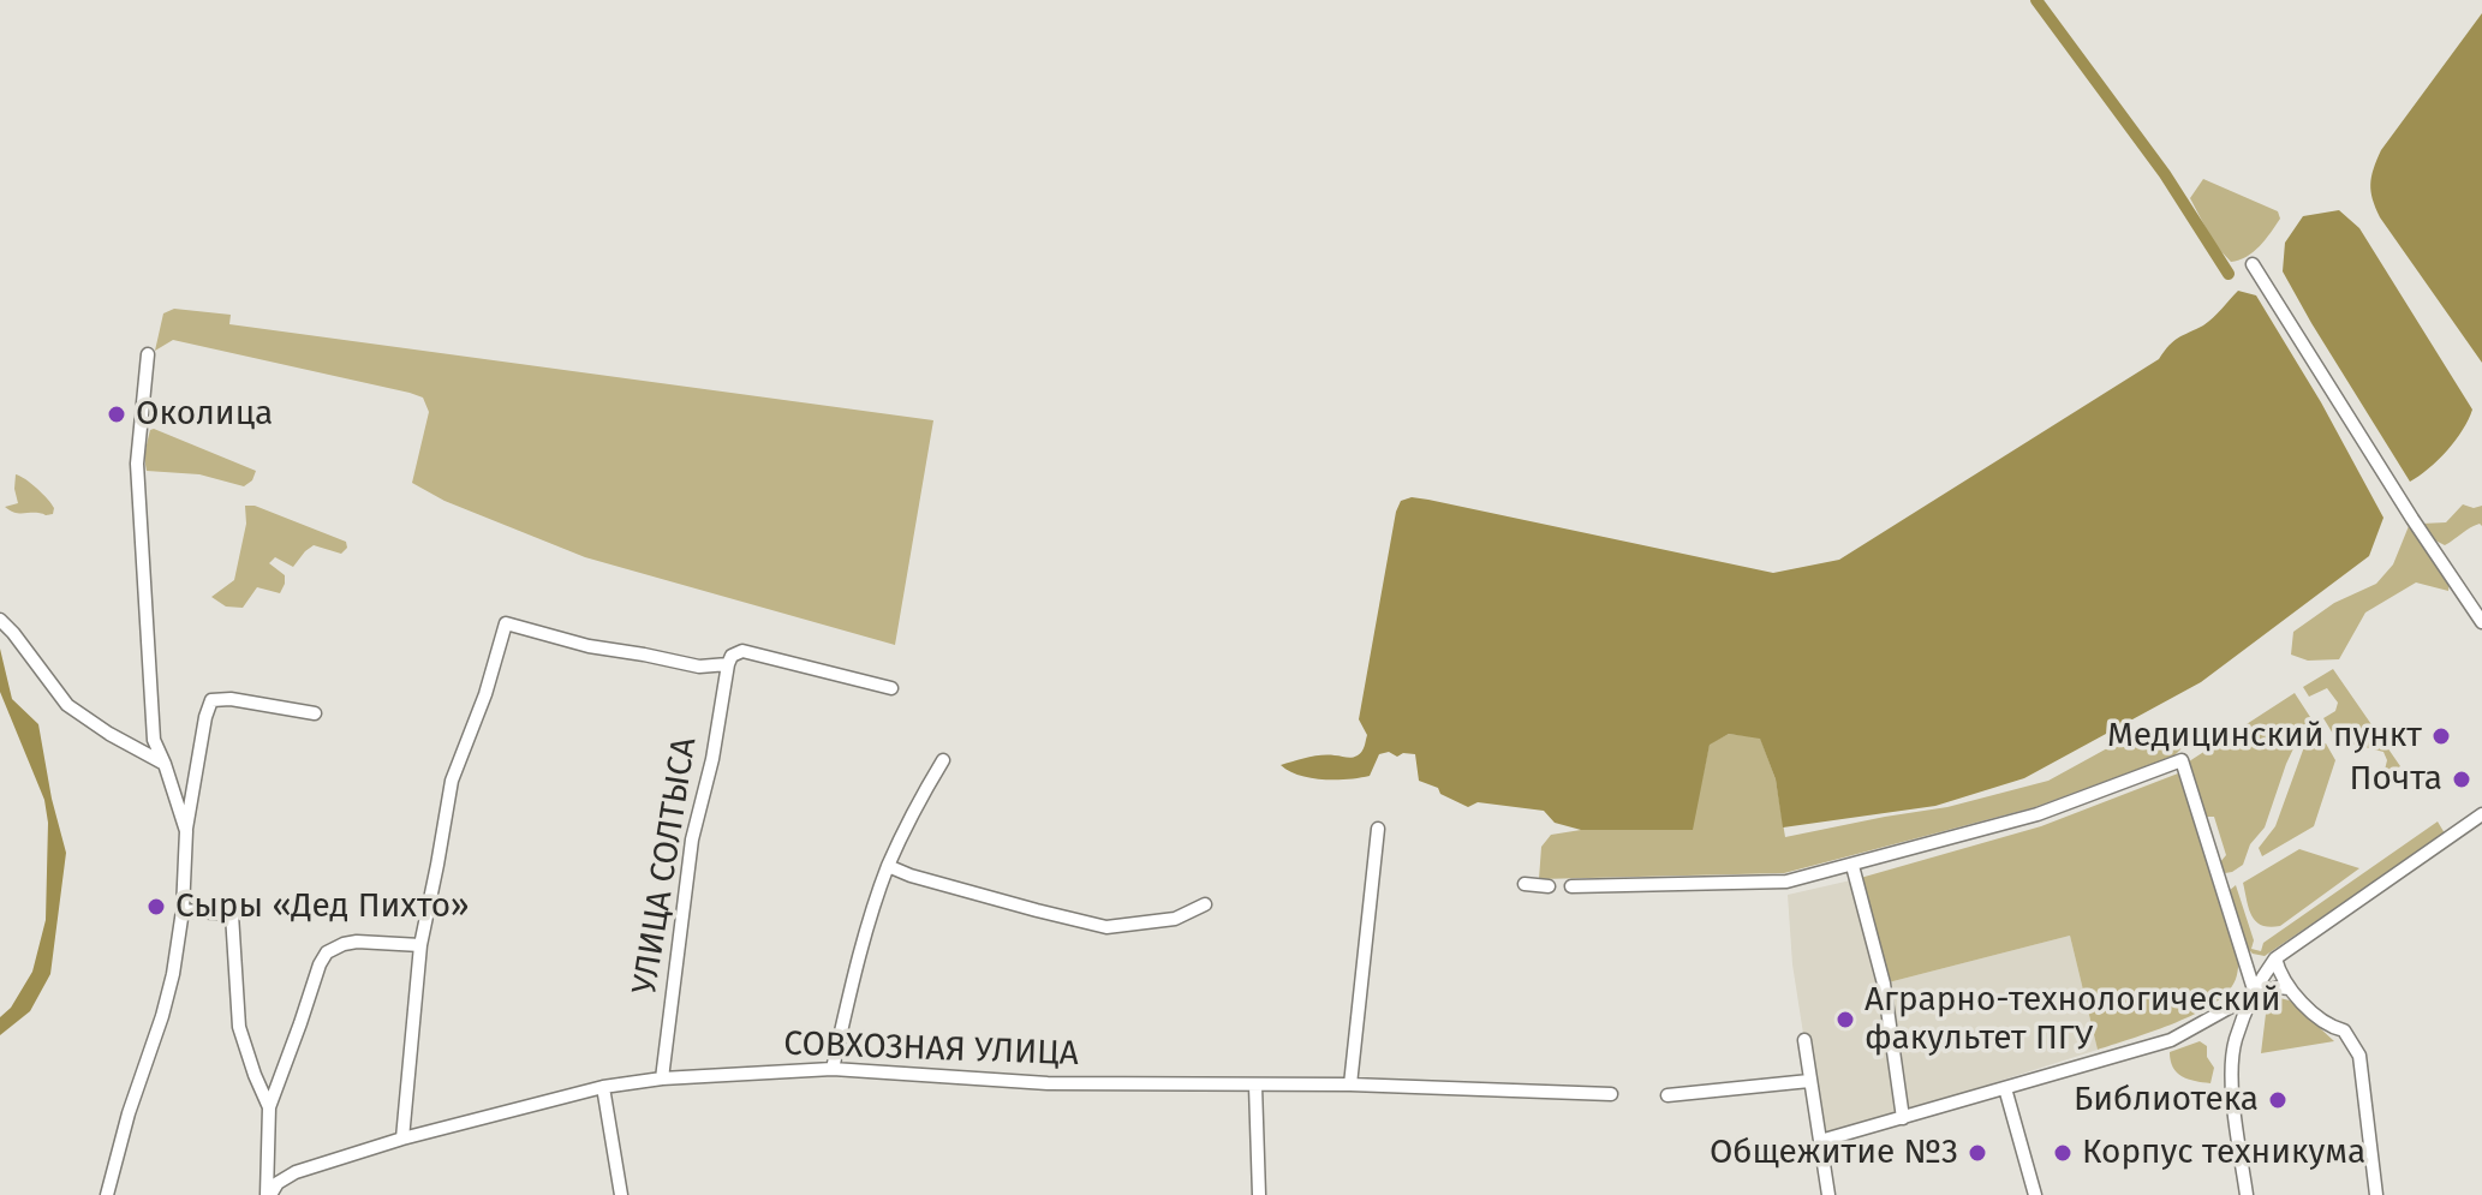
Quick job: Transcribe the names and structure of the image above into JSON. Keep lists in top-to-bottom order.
{
  "streets": {
    "street": ["УЛИЦА СОЛТЫСА", "СОВХОЗНАЯ УЛИЦА"]
  },
  "crossings": [
    ["УЛИЦА СОЛТЫСА", "СОВХОЗНАЯ УЛИЦА"]
  ],
  "places": [
    "Околица",
    "Медицинский пункт",
    "Почта",
    "Сыры «Дед Пихто»",
    "Аграрно-технологический факультет ПГУ",
    "Библиотека",
    "Общежитие №3",
    "Корпус техникума"
  ]
}
